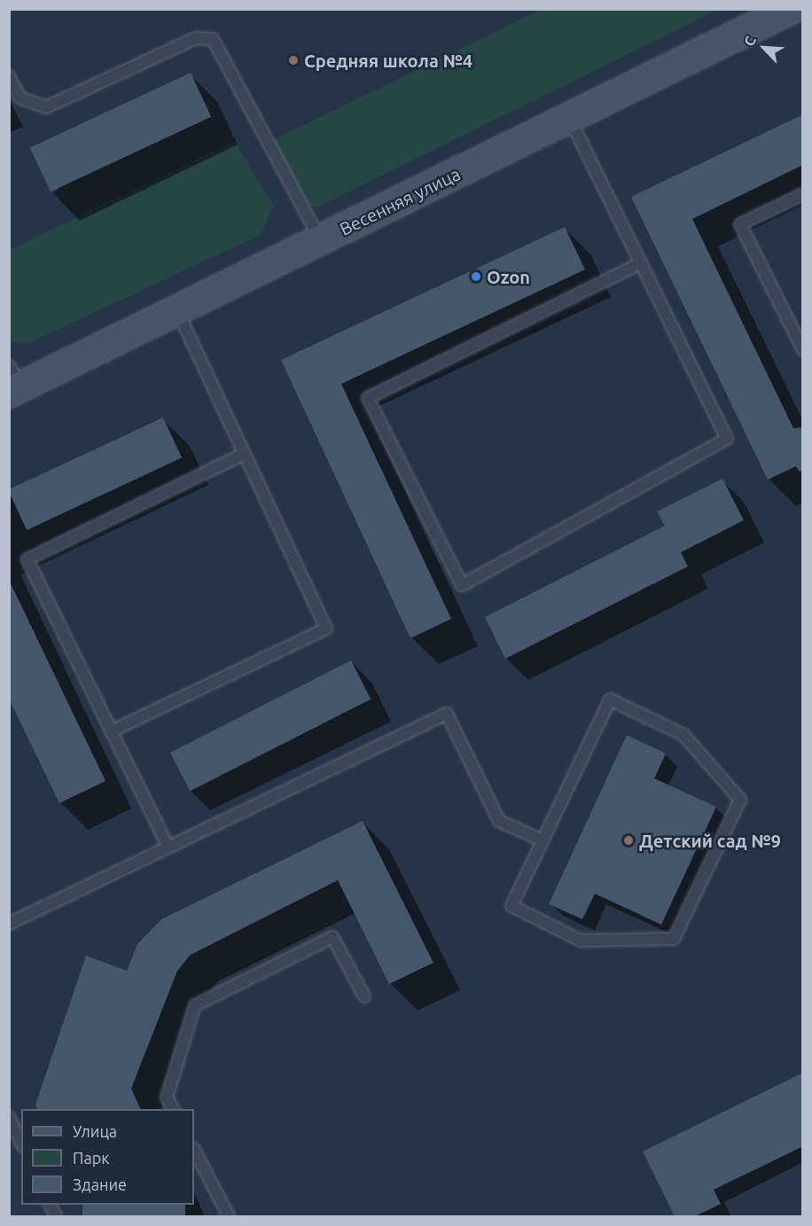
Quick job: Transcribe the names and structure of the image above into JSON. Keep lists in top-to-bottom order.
{
  "streets": {
    "street": ["Весенняя улица"]
  },
  "places": ["Средняя школа №4", "Ozon", "Детский сад №9"],
  "legend": ["Улица", "Парк", "Здание"],
  "north": "top left"
}
